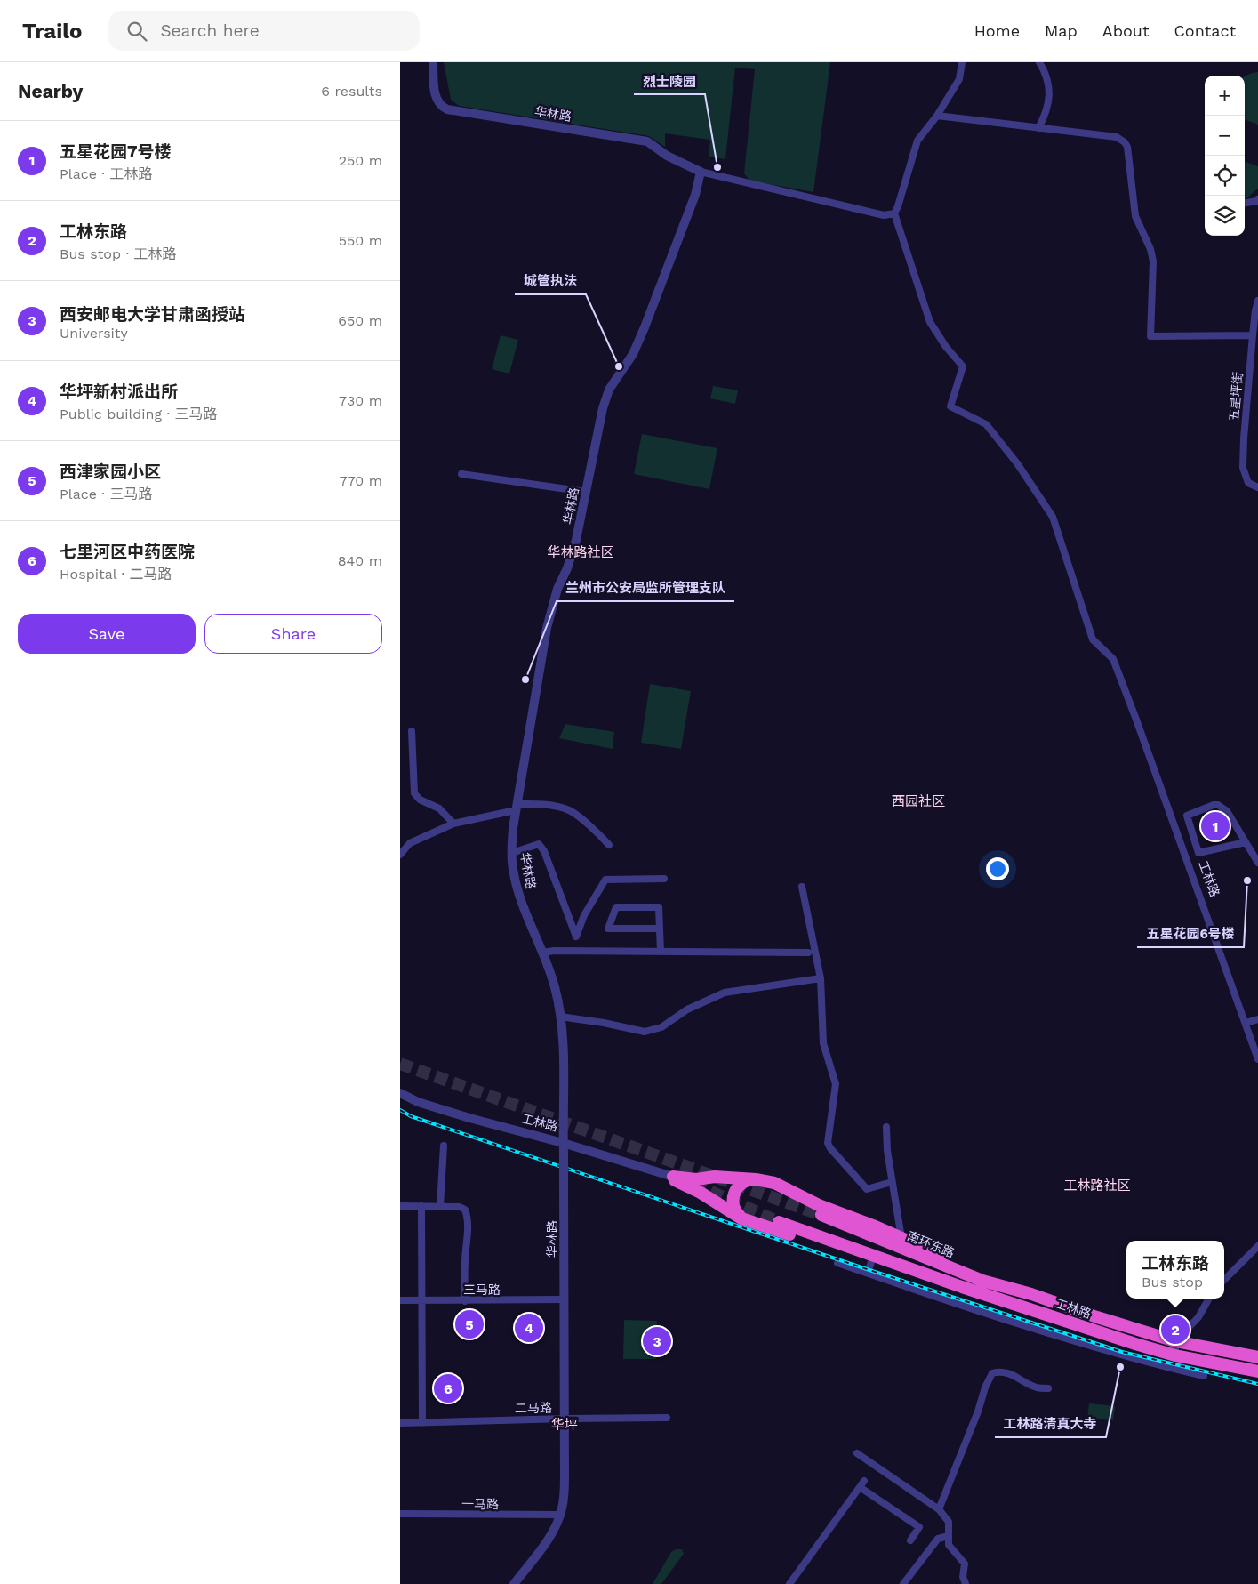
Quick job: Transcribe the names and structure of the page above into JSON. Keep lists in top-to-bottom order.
{
  "streets": {
    "highway": ["工林路", "南环东路"],
    "street": [
      "华林路",
      "五星坪街",
      "三马路",
      "二马路",
      "一马路"
    ]
  },
  "crossings": [
    ["华林路", "工林路"],
    ["华林路", "三马路"],
    ["华林路", "二马路"],
    ["华林路", "一马路"],
    ["工林路", "南环东路"]
  ],
  "districts": [
    "华林路社区",
    "西园社区",
    "工林路社区",
    "华坪"
  ],
  "places": [
    "烈士陵园",
    "城管执法",
    "兰州市公安局监所管理支队",
    "五星花园6号楼",
    "工林路清真大寺"
  ],
  "page": {
    "header": "Trailo",
    "search": "Search here",
    "nav": [
      "Home",
      "Map",
      "About",
      "Contact"
    ],
    "heading": ["Nearby", "6 results"],
    "map_buttons": ["+", "−"],
    "list": [
      {
        "mark": "1",
        "name": "五星花园7号楼",
        "note": "Place · 工林路",
        "value": "250 m"
      },
      {
        "mark": "2",
        "name": "工林东路",
        "note": "Bus stop · 工林路",
        "value": "550 m"
      },
      {
        "mark": "3",
        "name": "西安邮电大学甘肃函授站",
        "note": "University",
        "value": "650 m"
      },
      {
        "mark": "4",
        "name": "华坪新村派出所",
        "note": "Public building · 三马路",
        "value": "730 m"
      },
      {
        "mark": "5",
        "name": "西津家园小区",
        "note": "Place · 三马路",
        "value": "770 m"
      },
      {
        "mark": "6",
        "name": "七里河区中药医院",
        "note": "Hospital · 二马路",
        "value": "840 m"
      }
    ],
    "buttons": ["Save", "Share"],
    "pins": [
      "1",
      "5",
      "4",
      "2",
      "3",
      "6"
    ],
    "popup": ["工林东路", "Bus stop"]
  }
}
